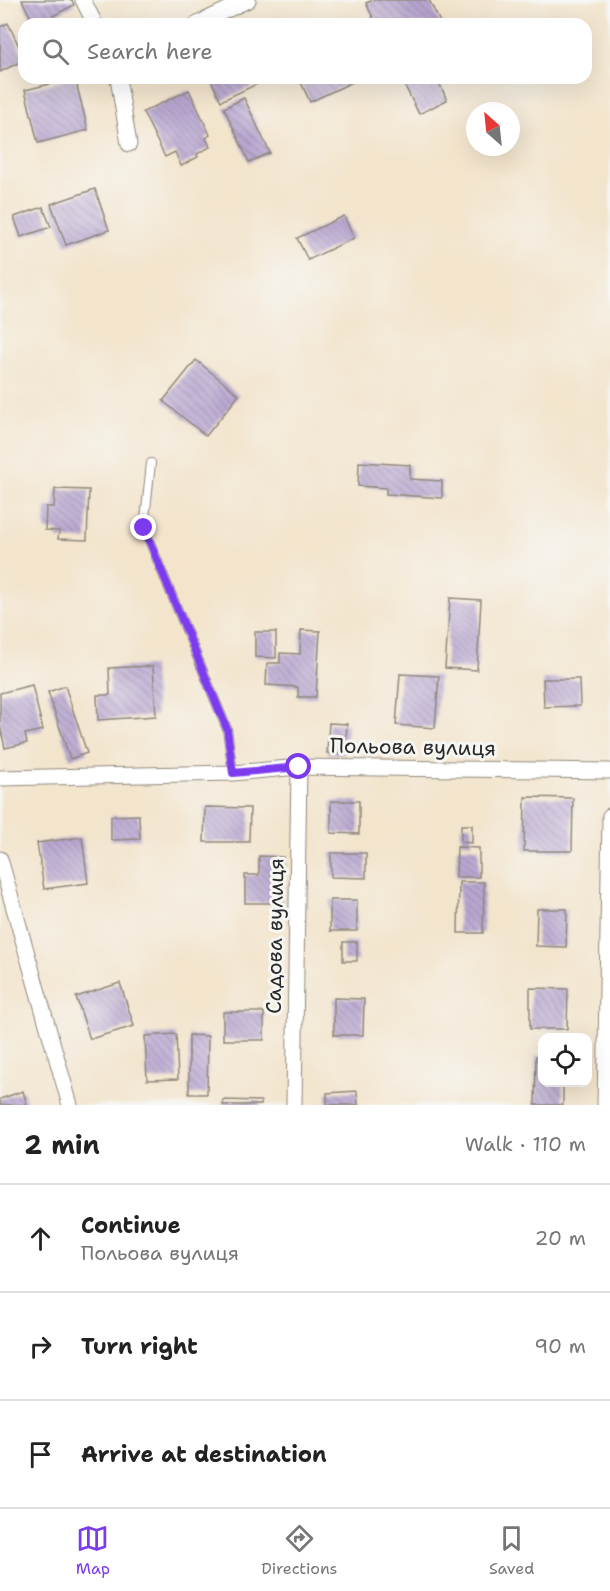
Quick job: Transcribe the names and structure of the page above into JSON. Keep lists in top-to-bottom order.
{
  "streets": {
    "street": ["Польова вулиця", "Садова вулиця"]
  },
  "crossings": [
    ["Польова вулиця", "Садова вулиця"]
  ],
  "north": "top left",
  "page": {
    "search": "Search here",
    "heading": ["2 min", "Walk · 110 m"],
    "list": [
      ["Continue", "Польова вулиця", "20 m"],
      ["Turn right", "90 m"],
      "Arrive at destination"
    ],
    "nav": ["Map", "Directions", "Saved"]
  }
}
